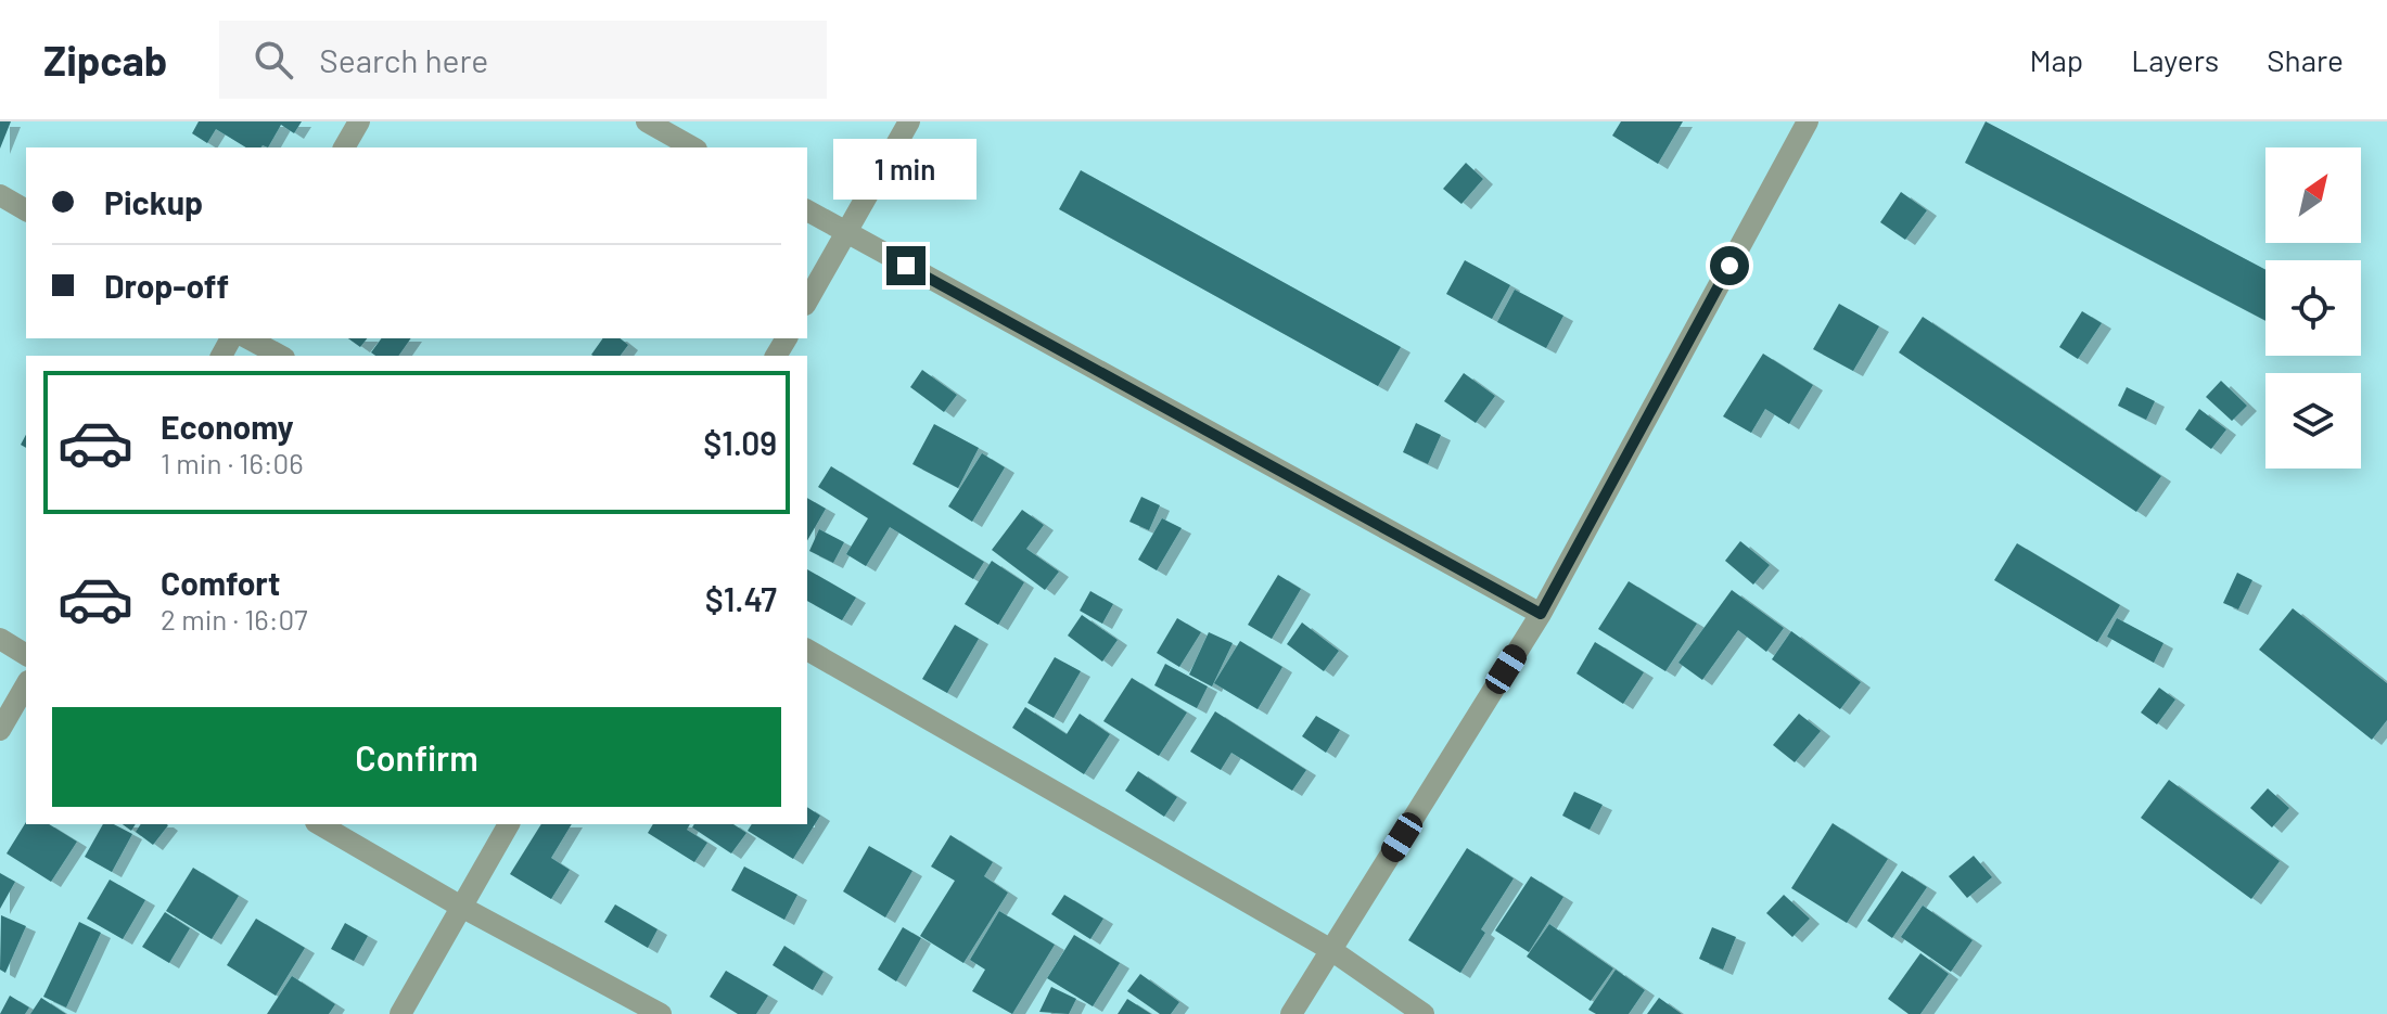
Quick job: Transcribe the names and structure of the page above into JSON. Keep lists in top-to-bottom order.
{
  "north": "top right",
  "page": {
    "header": "Zipcab",
    "search": "Search here",
    "nav": ["Map", "Layers", "Share"],
    "bubble": "1 min",
    "banner": ["Pickup", "Drop-off"],
    "list": [
      {
        "name": "Economy",
        "note": "1 min · 16:06",
        "value": "$1.09"
      },
      {
        "name": "Comfort",
        "note": "2 min · 16:07",
        "value": "$1.47"
      }
    ],
    "buttons": "Confirm"
  }
}
